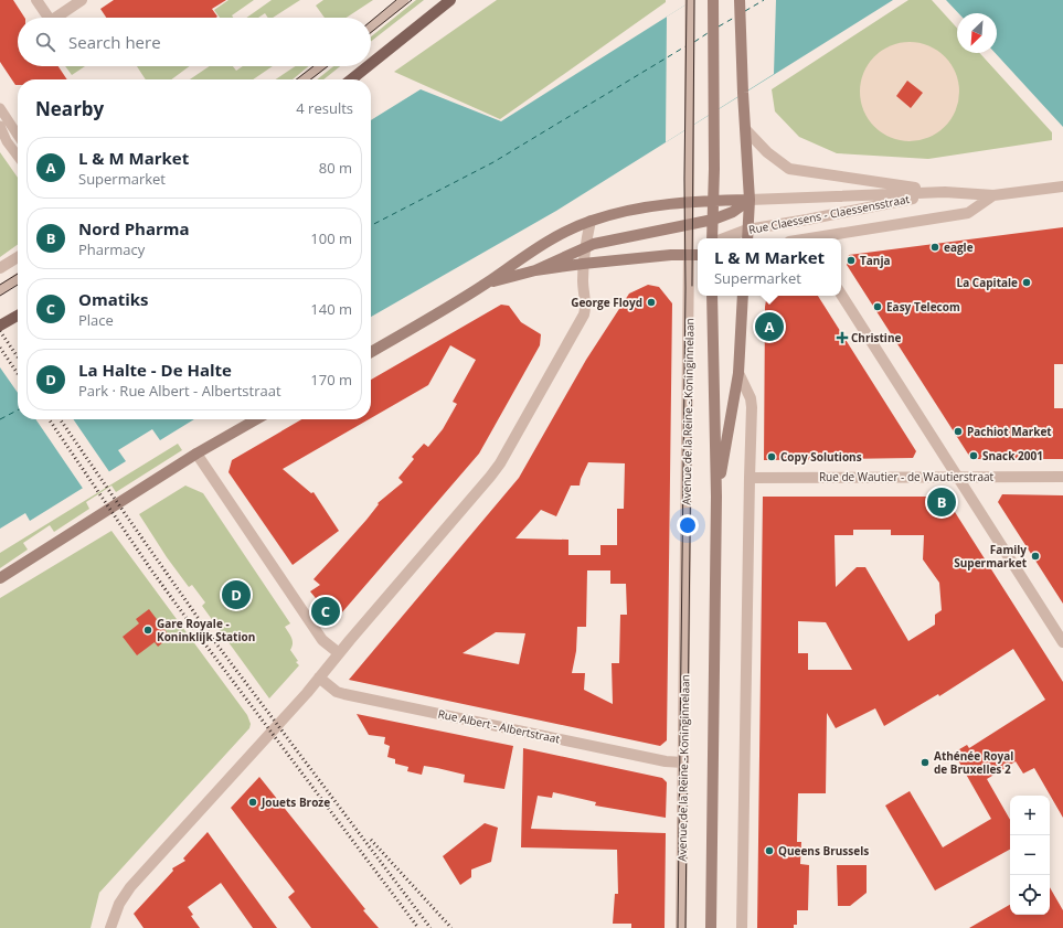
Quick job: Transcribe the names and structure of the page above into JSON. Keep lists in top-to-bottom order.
{
  "streets": {
    "main road": ["Avenue de la Reine - Koninginnelaan"],
    "street": ["Rue Claessens - Claessensstraat", "Rue de Wautier - de Wautierstraat", "Rue Albert - Albertstraat"]
  },
  "crossings": [
    ["Avenue de la Reine - Koninginnelaan", "Rue de Wautier - de Wautierstraat"],
    ["Avenue de la Reine - Koninginnelaan", "Rue Albert - Albertstraat"]
  ],
  "places": {
    "other": [
      "eagle",
      "Tanja",
      "La Capitale",
      "George Floyd",
      "Easy Telecom",
      "Pachiot Market",
      "Snack 2001",
      "Copy Solutions",
      "Family Supermarket",
      "Gare Royale - Koninklijk Station",
      "Athénée Royal de Bruxelles 2",
      "Jouets Broze",
      "Queens Brussels"
    ],
    "health": ["Christine"]
  },
  "north": "bottom left",
  "page": {
    "search": "Search here",
    "heading": ["Nearby", "4 results"],
    "list": [
      {
        "mark": "A",
        "name": "L & M Market",
        "note": "Supermarket",
        "value": "80 m"
      },
      {
        "mark": "B",
        "name": "Nord Pharma",
        "note": "Pharmacy",
        "value": "100 m"
      },
      {
        "mark": "C",
        "name": "Omatiks",
        "note": "Place",
        "value": "140 m"
      },
      {
        "mark": "D",
        "name": "La Halte - De Halte",
        "note": "Park · Rue Albert - Albertstraat",
        "value": "170 m"
      }
    ],
    "popup": ["L & M Market", "Supermarket"],
    "pins": [
      "A",
      "B",
      "D",
      "C"
    ],
    "map_buttons": ["+", "−"]
  }
}
